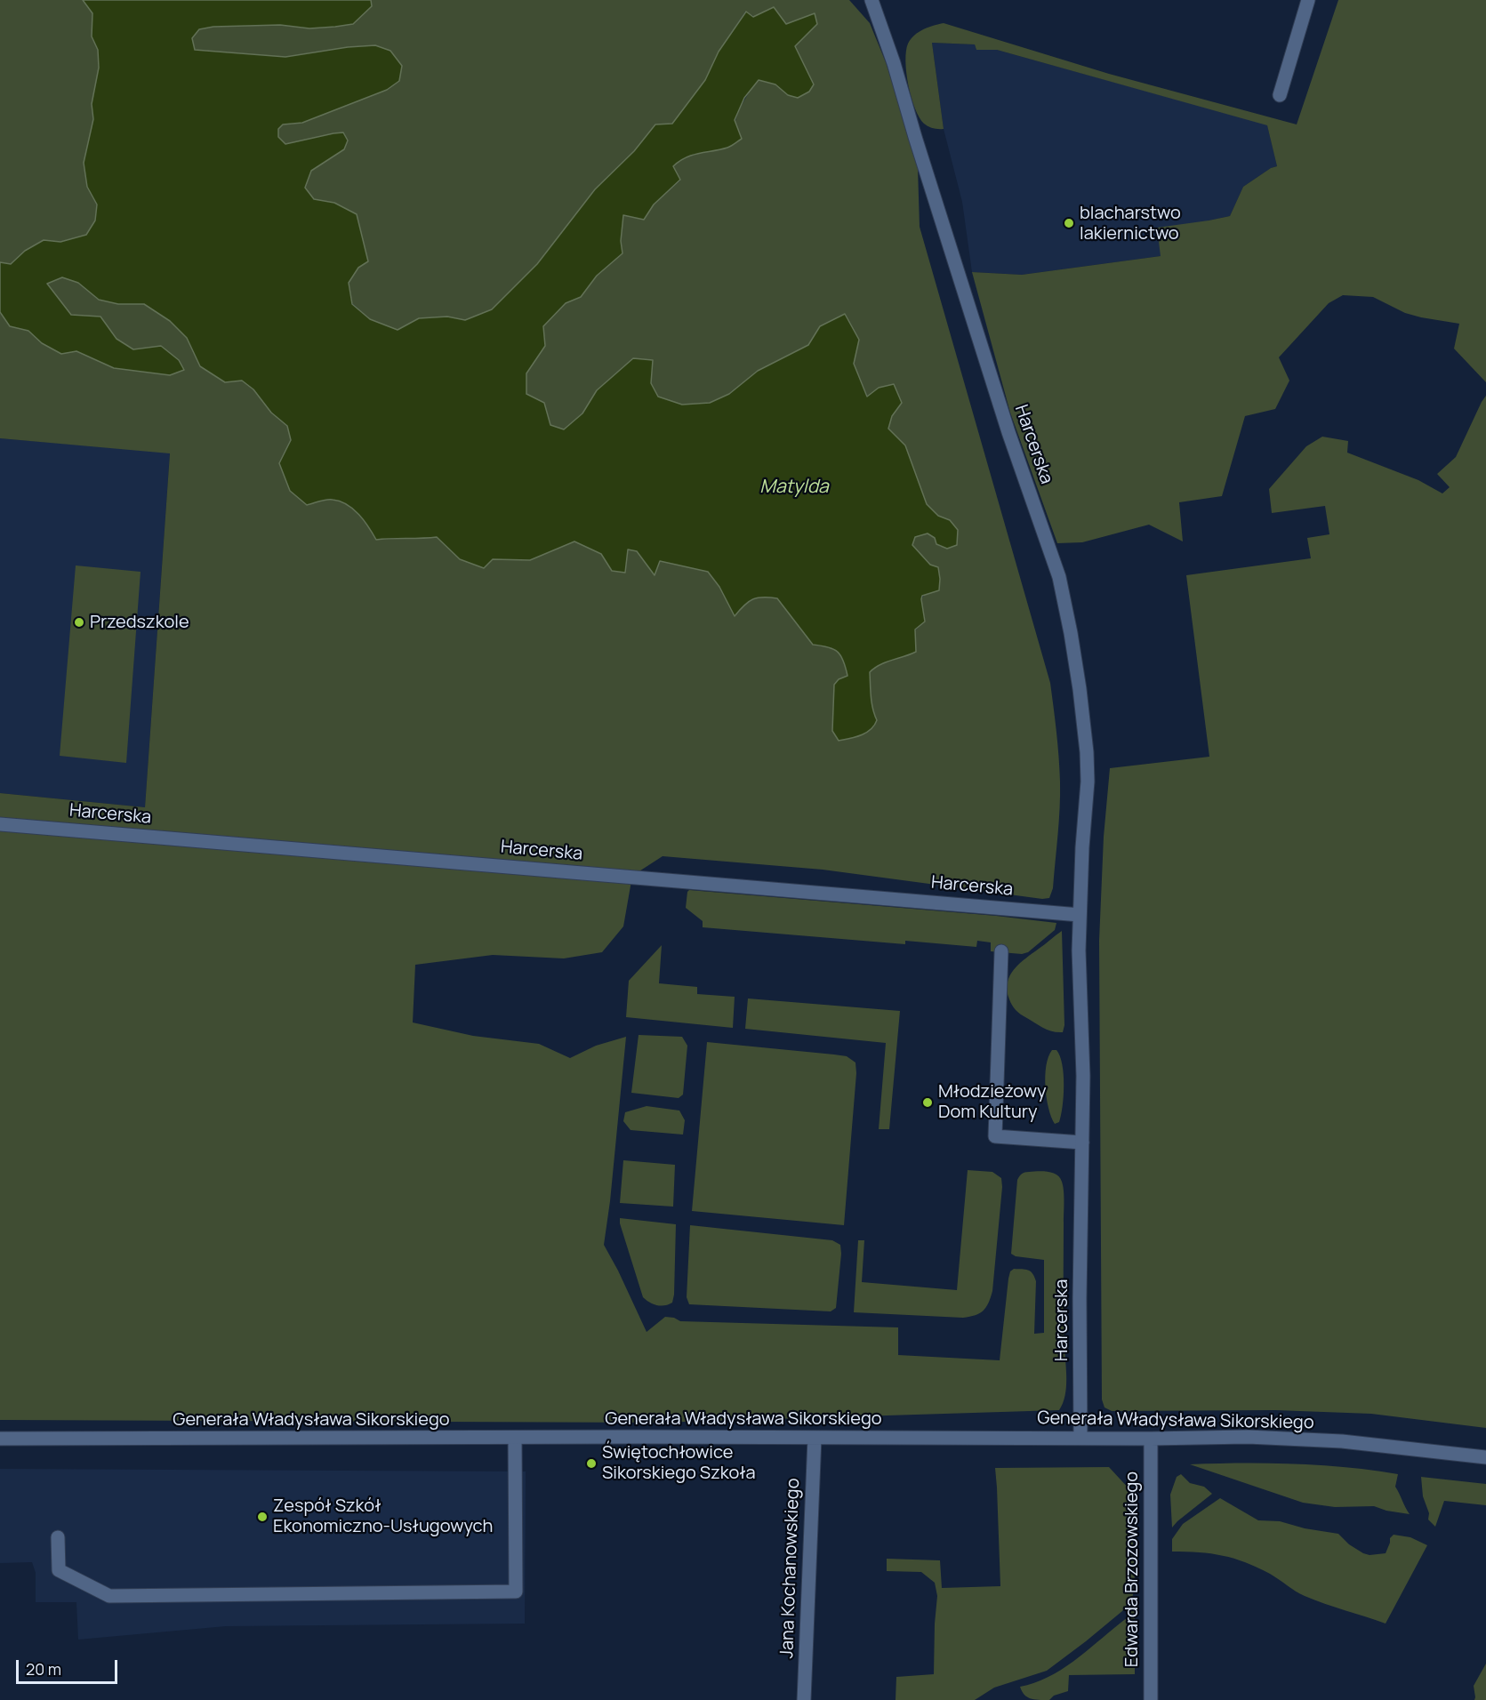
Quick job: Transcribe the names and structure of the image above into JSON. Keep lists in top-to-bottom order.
{
  "streets": {
    "street": [
      "Harcerska",
      "Generała Władysława Sikorskiego",
      "Jana Kochanowskiego",
      "Edwarda Brzozowskiego"
    ]
  },
  "crossings": [
    ["Harcerska", "Generała Władysława Sikorskiego"],
    ["Generała Władysława Sikorskiego", "Jana Kochanowskiego"],
    ["Generała Władysława Sikorskiego", "Edwarda Brzozowskiego"]
  ],
  "water": ["Matylda"],
  "places": [
    "blacharstwo lakiernictwo",
    "Przedszkole",
    "Młodzieżowy Dom Kultury",
    "Świętochłowice Sikorskiego Szkoła",
    "Zespół Szkół Ekonomiczno-Usługowych"
  ],
  "scale_bar": "20 m"
}
